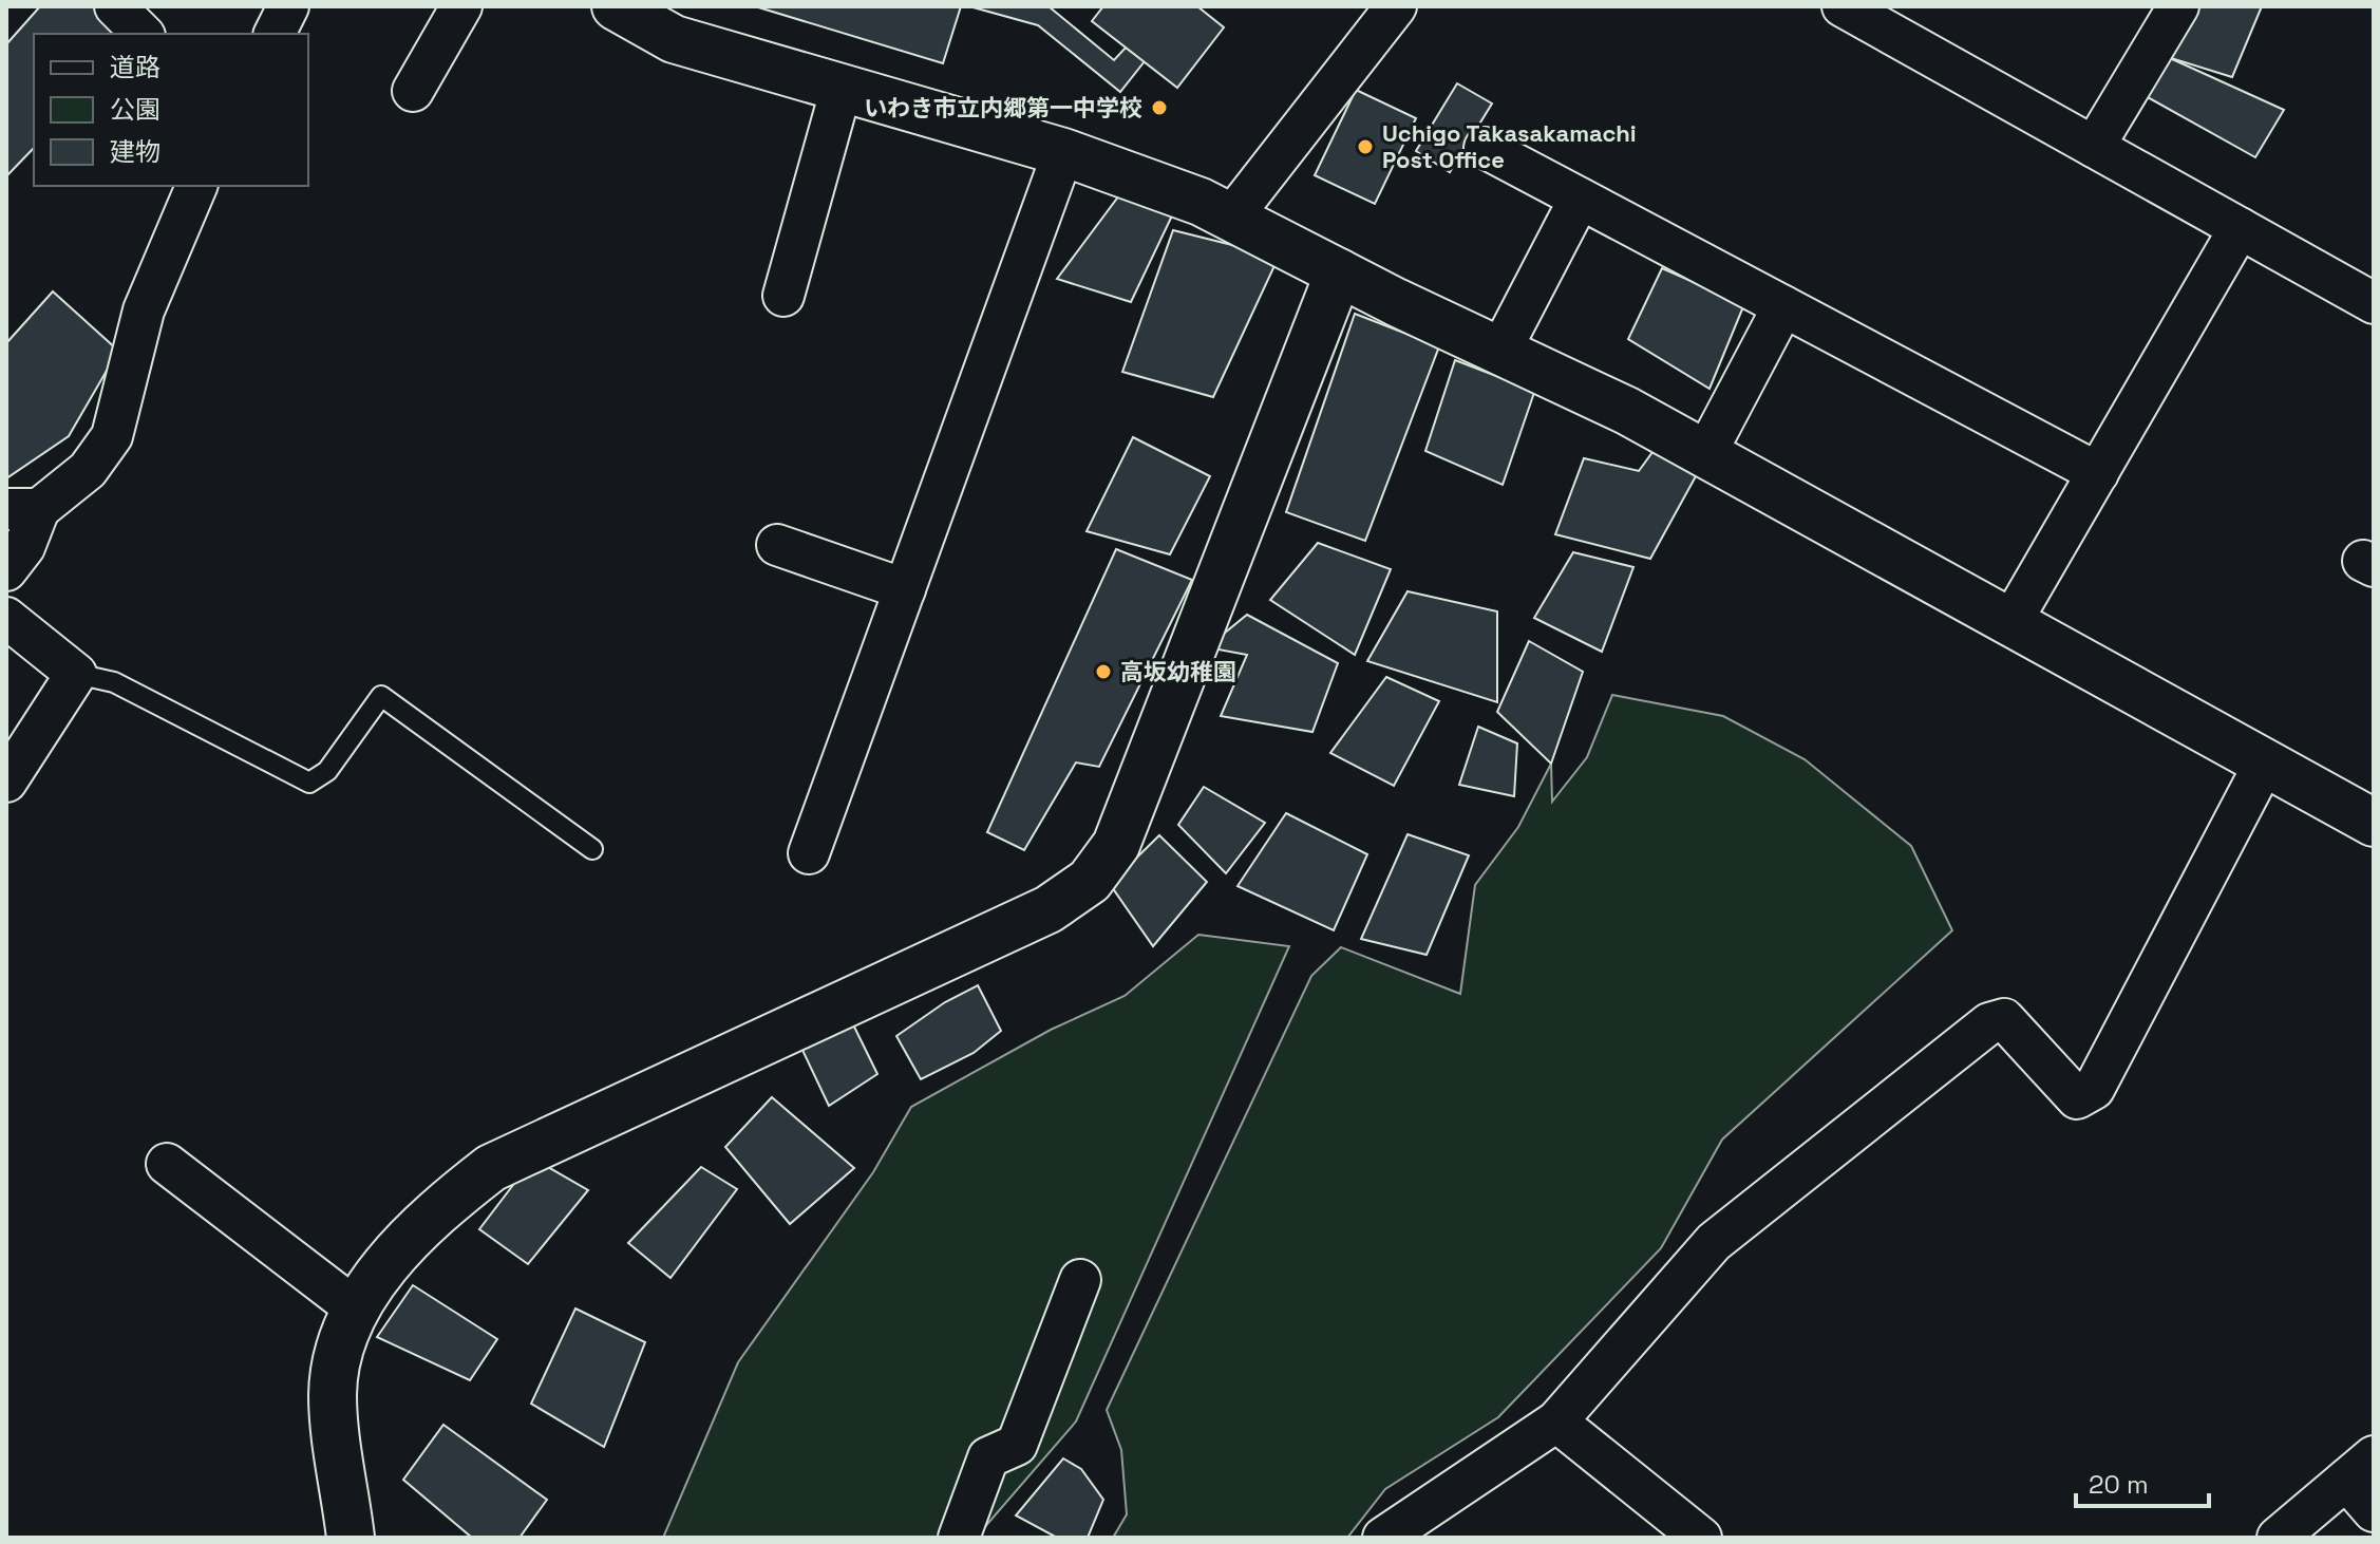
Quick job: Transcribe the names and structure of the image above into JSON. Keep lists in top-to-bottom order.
{
  "places": ["いわき市立内郷第一中学校", "Uchigo Takasakamachi Post Office", "高坂幼稚園"],
  "legend": ["道路", "公園", "建物"],
  "scale_bar": "20 m"
}
